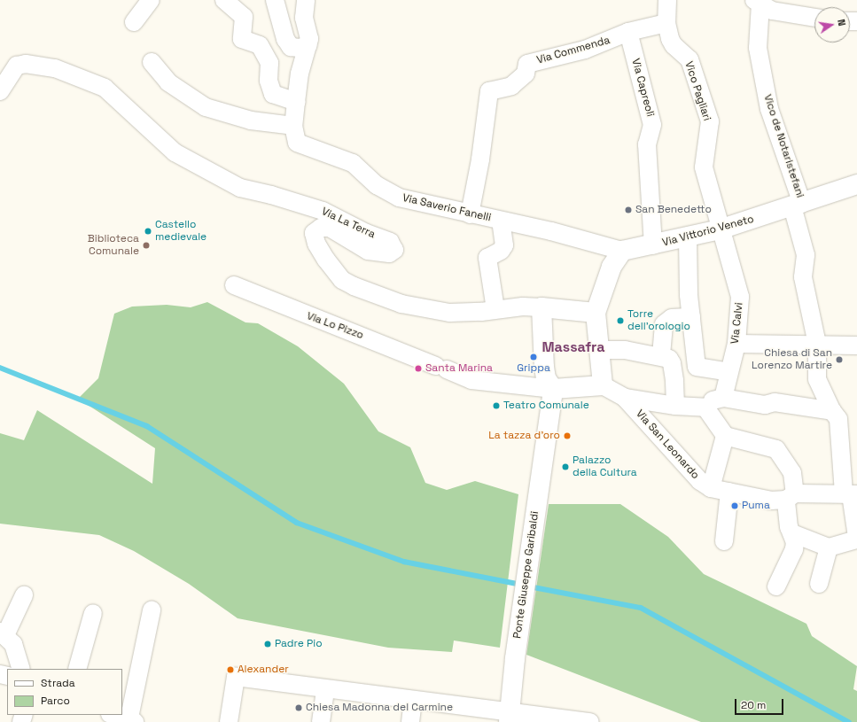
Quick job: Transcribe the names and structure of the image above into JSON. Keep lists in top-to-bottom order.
{
  "streets": {
    "street": [
      "Via Commenda",
      "Via Capreoli",
      "Vico Pagliari",
      "Vico de Notaristefani",
      "Via Saverio Fanelli",
      "Via La Terra",
      "Via Vittorio Veneto",
      "Via Calvi",
      "Via Lo Pizzo",
      "Via San Leonardo",
      "Ponte Giuseppe Garibaldi"
    ]
  },
  "crossings": [
    ["Via Commenda", "Via Capreoli"],
    ["Via Commenda", "Vico Pagliari"],
    ["Via Commenda", "Via Saverio Fanelli"],
    ["Via Capreoli", "Via Vittorio Veneto"],
    ["Vico Pagliari", "Via Vittorio Veneto"],
    ["Vico Pagliari", "Via Calvi"],
    ["Vico de Notaristefani", "Via Vittorio Veneto"],
    ["Vico de Notaristefani", "Via San Leonardo"],
    ["Via Saverio Fanelli", "Via Vittorio Veneto"],
    ["Via Vittorio Veneto", "Via Calvi"],
    ["Via Lo Pizzo", "Ponte Giuseppe Garibaldi"]
  ],
  "districts": ["Massafra"],
  "places": [
    "San Benedetto",
    "Castello medievale",
    "Biblioteca Comunale",
    "Torre dell'orologio",
    "Grippa",
    "Chiesa di San Lorenzo Martire",
    "Santa Marina",
    "Teatro Comunale",
    "La tazza d'oro",
    "Palazzo della Cultura",
    "Puma",
    "Padre Pio",
    "Alexander",
    "Chiesa Madonna del Carmine"
  ],
  "legend": ["Strada", "Parco"],
  "scale_bar": "20 m",
  "north": "right"
}
